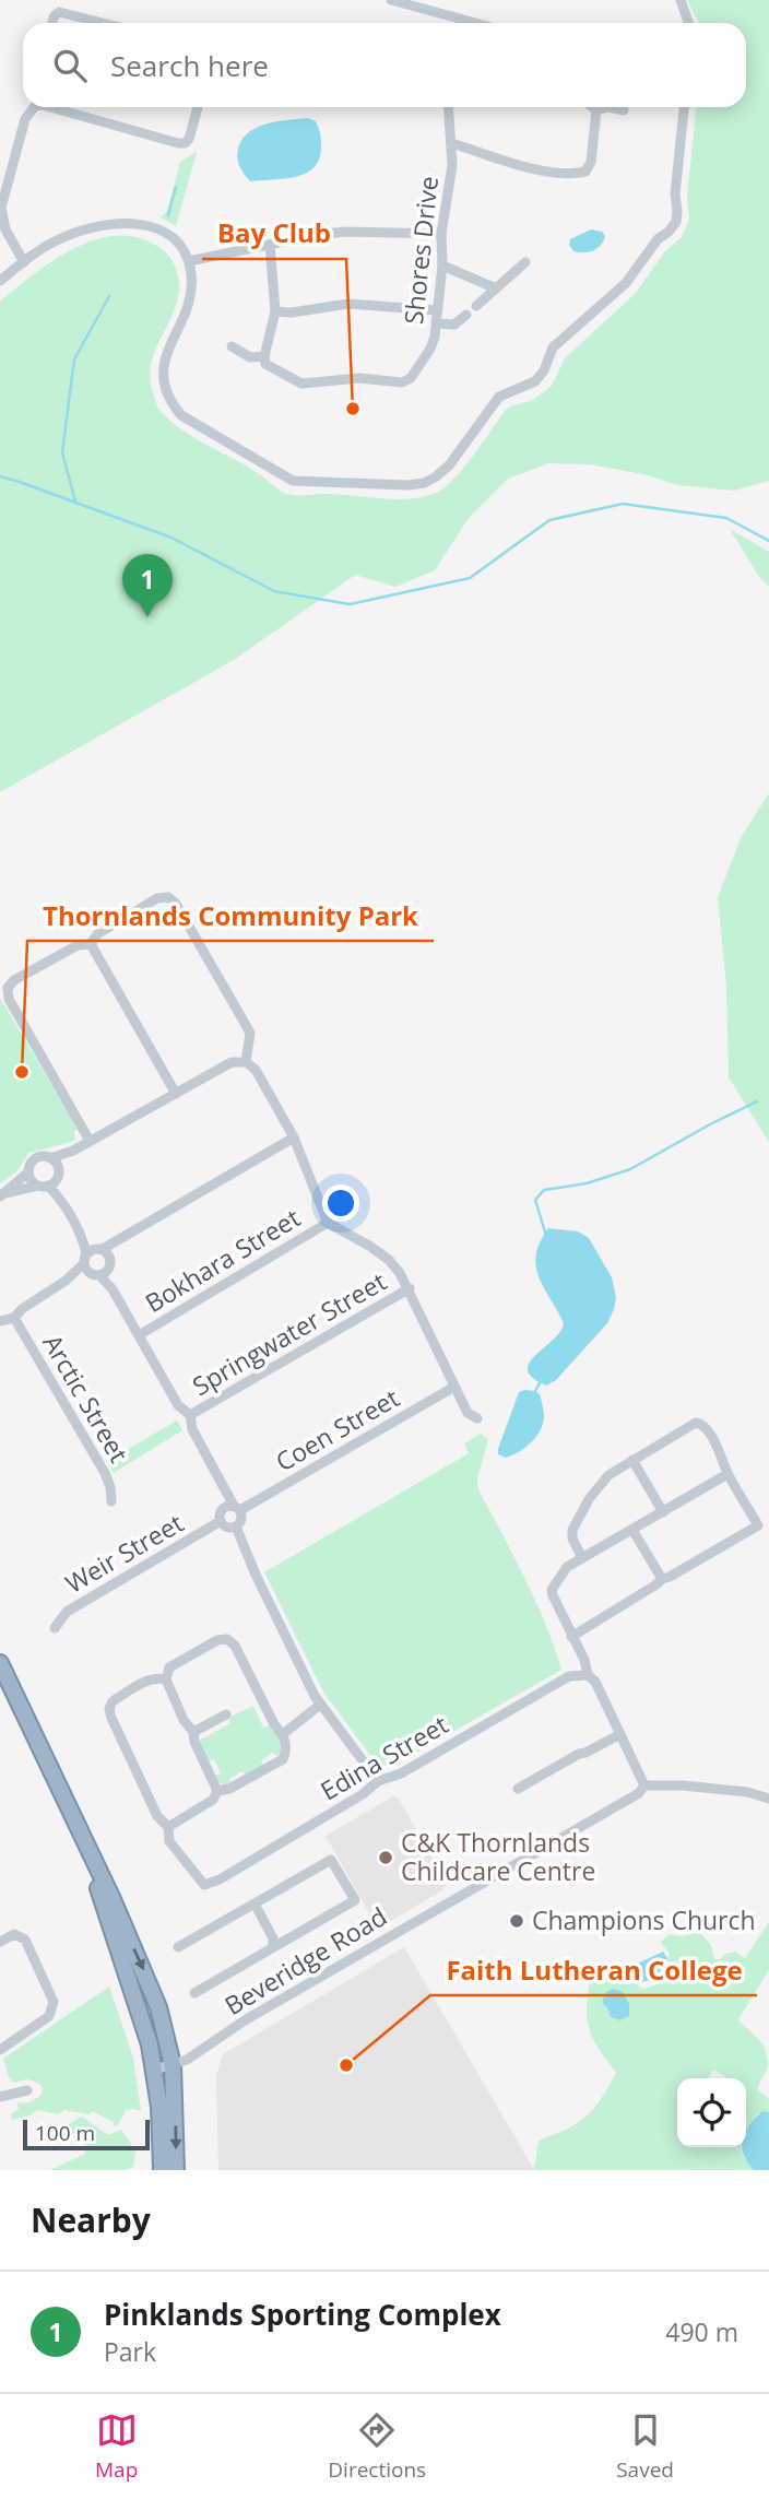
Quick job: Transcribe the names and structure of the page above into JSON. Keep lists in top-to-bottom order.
{
  "streets": {
    "street": [
      "Shores Drive",
      "Bokhara Street",
      "Springwater Street",
      "Arctic Street",
      "Coen Street",
      "Weir Street",
      "Edina Street",
      "Beveridge Road"
    ]
  },
  "crossings": [
    ["Coen Street", "Weir Street"]
  ],
  "places": [
    "Bay Club",
    "Thornlands Community Park",
    "C&K Thornlands Childcare Centre",
    "Champions Church",
    "Faith Lutheran College"
  ],
  "scale_bar": "100 m",
  "page": {
    "search": "Search here",
    "pins": "1",
    "scale": "100 m",
    "heading": "Nearby",
    "list": [
      {
        "mark": "1",
        "name": "Pinklands Sporting Complex",
        "note": "Park",
        "value": "490 m"
      }
    ],
    "nav": ["Map", "Directions", "Saved"]
  }
}
